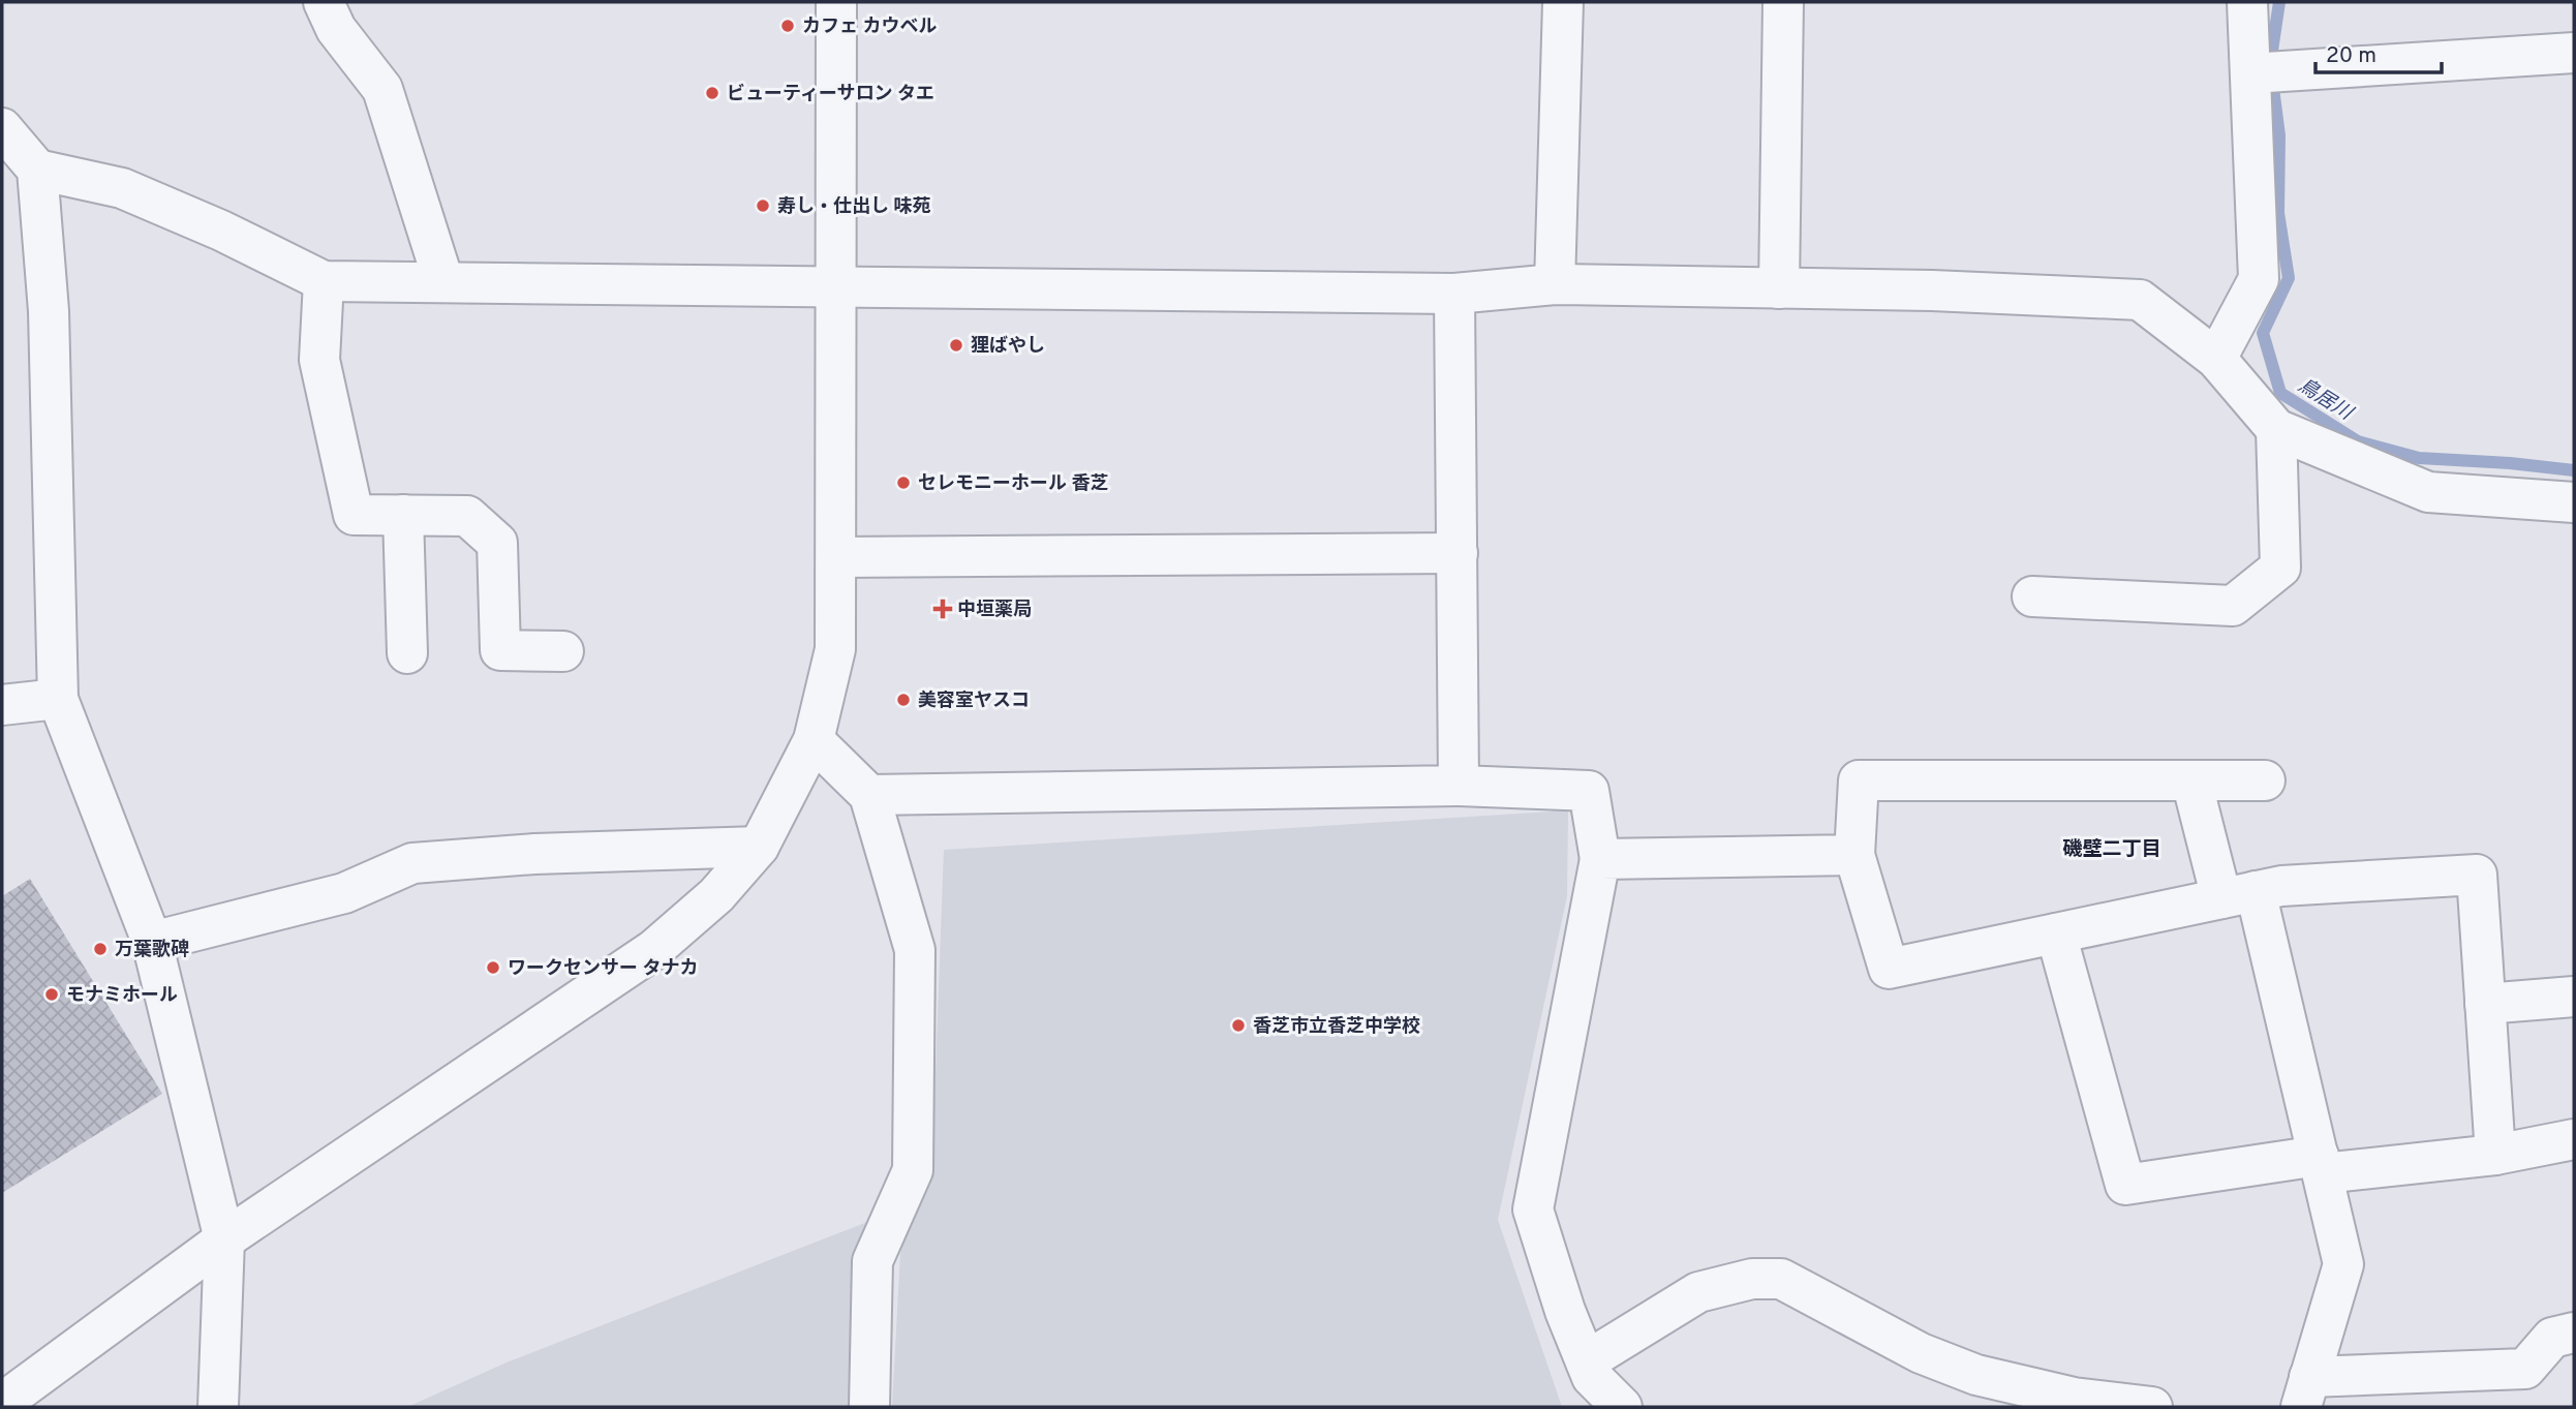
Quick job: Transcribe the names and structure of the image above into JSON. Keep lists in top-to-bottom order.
{
  "districts": ["磯壁二丁目"],
  "water": ["鳥居川"],
  "places": {
    "other": [
      "カフェ カウベル",
      "ビューティーサロン タエ",
      "寿し・仕出し 味苑",
      "狸ばやし",
      "セレモニーホール 香芝",
      "美容室ヤスコ",
      "万葉歌碑",
      "ワークセンサー タナカ",
      "モナミホール",
      "香芝市立香芝中学校"
    ],
    "health": ["中垣薬局"]
  },
  "scale_bar": "20 m"
}
